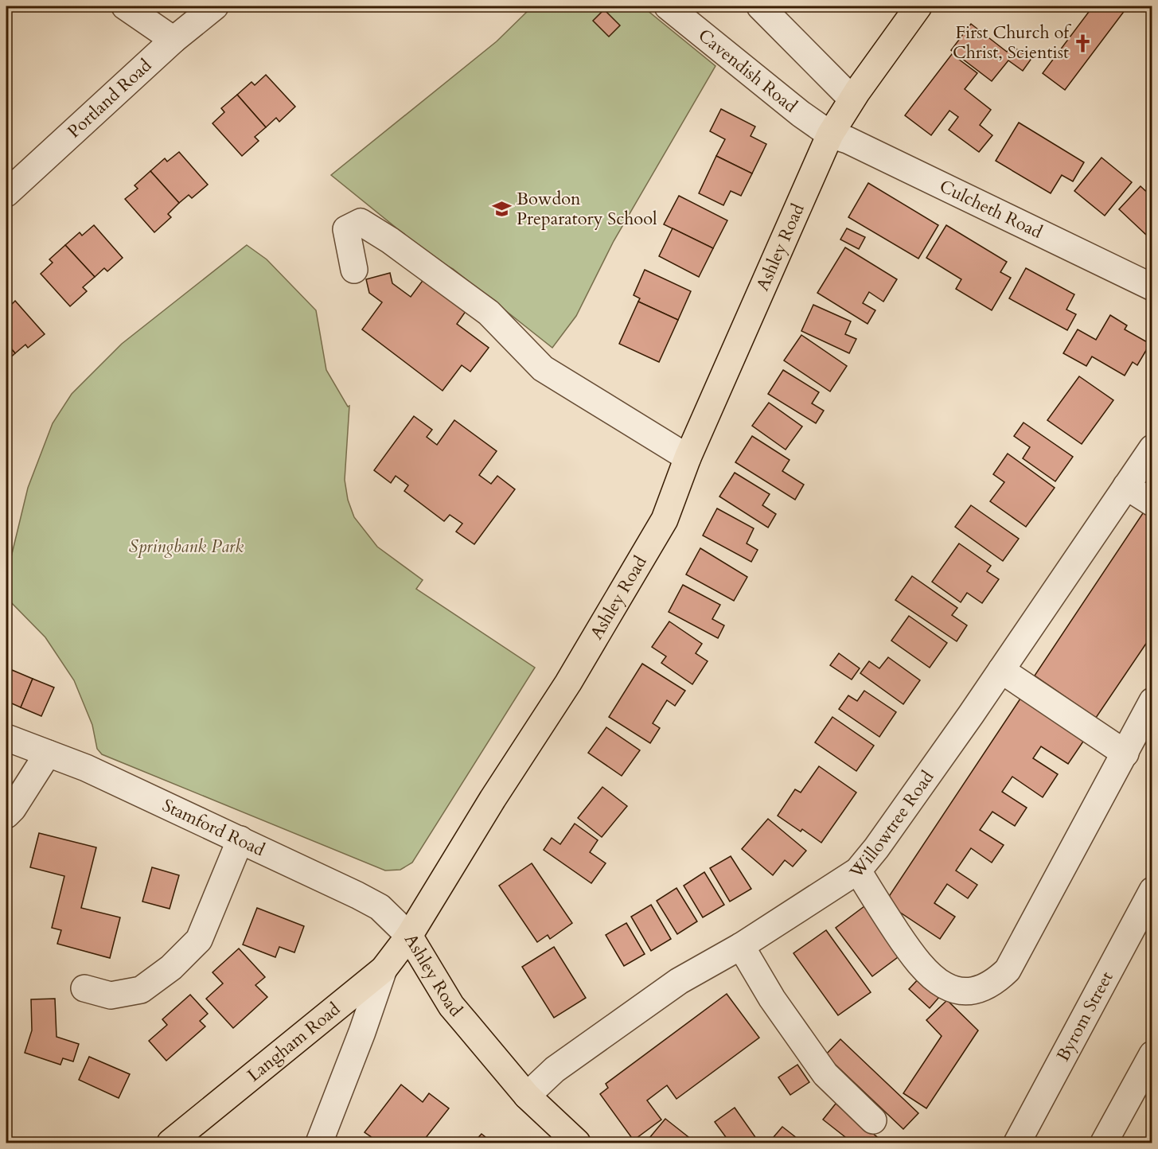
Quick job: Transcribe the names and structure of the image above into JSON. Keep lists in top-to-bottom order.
{
  "streets": {
    "main road": ["Ashley Road", "Langham Road"],
    "street": [
      "Cavendish Road",
      "Portland Road",
      "Culcheth Road",
      "Willowtree Road",
      "Stamford Road",
      "Byrom Street"
    ]
  },
  "crossings": [
    ["Cavendish Road", "Culcheth Road"],
    ["Cavendish Road", "Ashley Road"],
    ["Culcheth Road", "Ashley Road"],
    ["Ashley Road", "Willowtree Road"],
    ["Ashley Road", "Stamford Road"],
    ["Ashley Road", "Langham Road"],
    ["Stamford Road", "Langham Road"]
  ],
  "parks": ["Springbank Park"],
  "places": {
    "church": ["First Church of Christ, Scientist"],
    "school or university": ["Bowdon Preparatory School"]
  }
}
